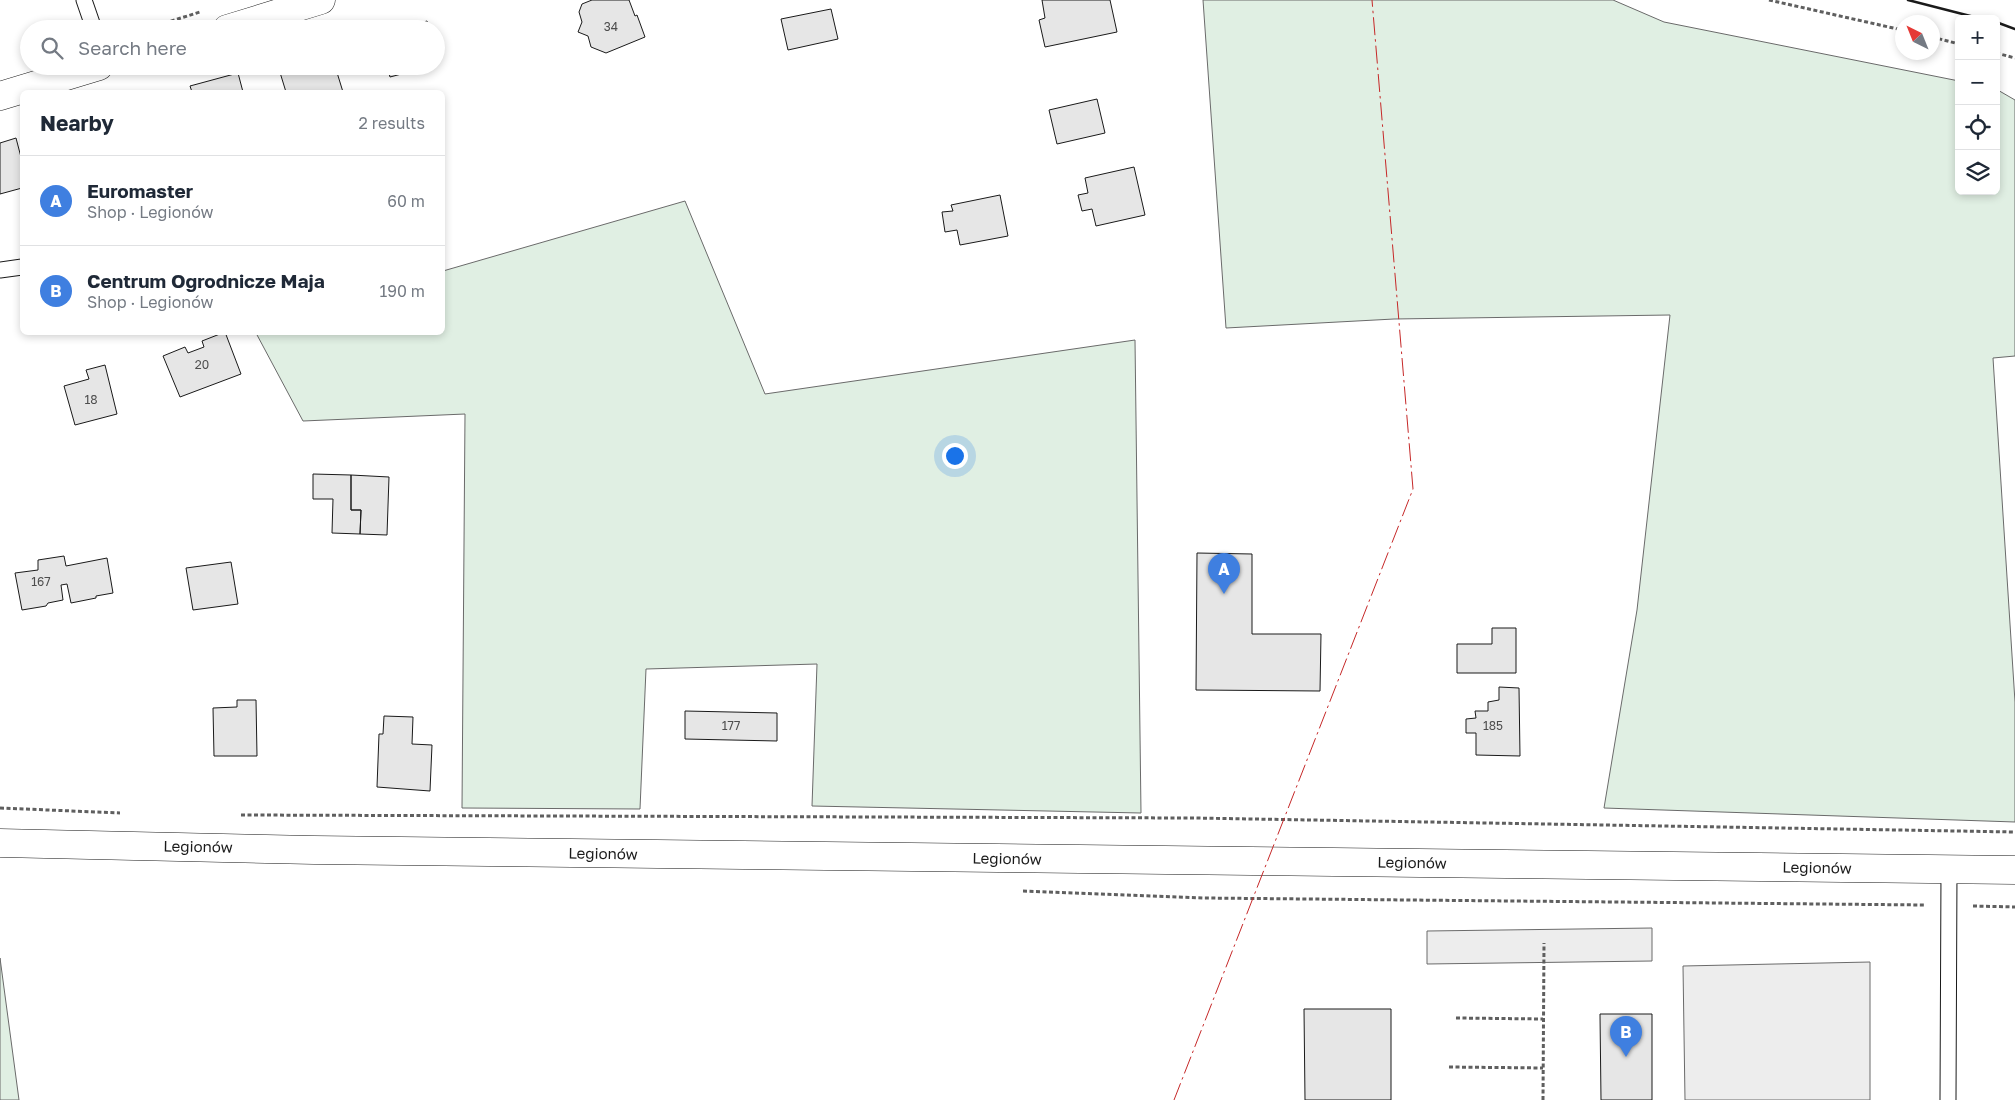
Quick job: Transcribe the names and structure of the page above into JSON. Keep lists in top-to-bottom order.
{
  "streets": {
    "street": ["Legionów"]
  },
  "house_numbers": [
    "34",
    "20",
    "18",
    "167",
    "177",
    "185"
  ],
  "north": "top left",
  "page": {
    "map_buttons": ["+", "−"],
    "search": "Search here",
    "heading": ["Nearby", "2 results"],
    "list": [
      {
        "mark": "A",
        "name": "Euromaster",
        "note": "Shop · Legionów",
        "value": "60 m"
      },
      {
        "mark": "B",
        "name": "Centrum Ogrodnicze Maja",
        "note": "Shop · Legionów",
        "value": "190 m"
      }
    ],
    "pins": ["A", "B"]
  }
}
